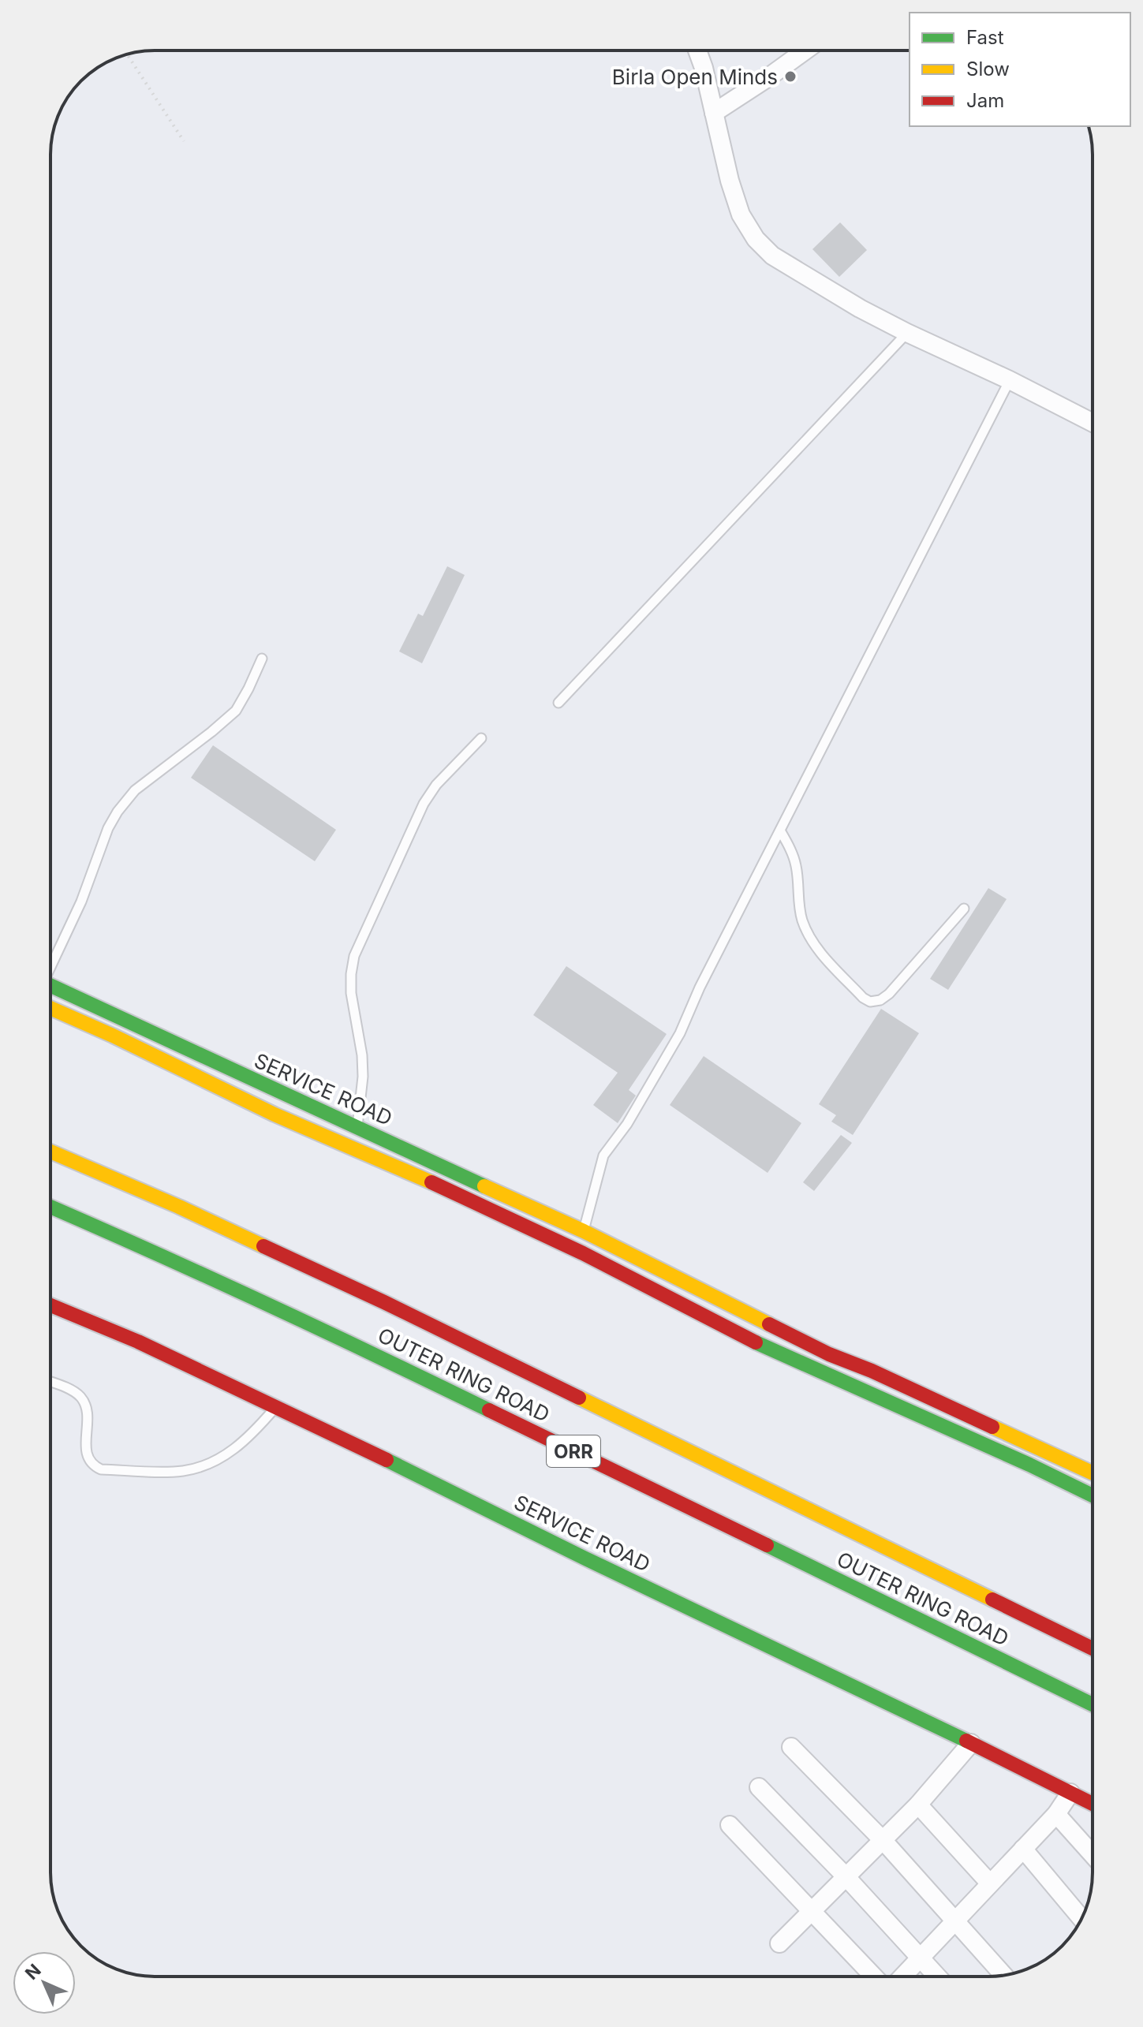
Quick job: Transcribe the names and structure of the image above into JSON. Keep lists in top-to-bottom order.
{
  "streets": {
    "main road": ["SERVICE ROAD", "OUTER RING ROAD", "ORR"]
  },
  "places": ["Birla Open Minds"],
  "legend": ["Fast", "Slow", "Jam"],
  "north": "top left"
}
